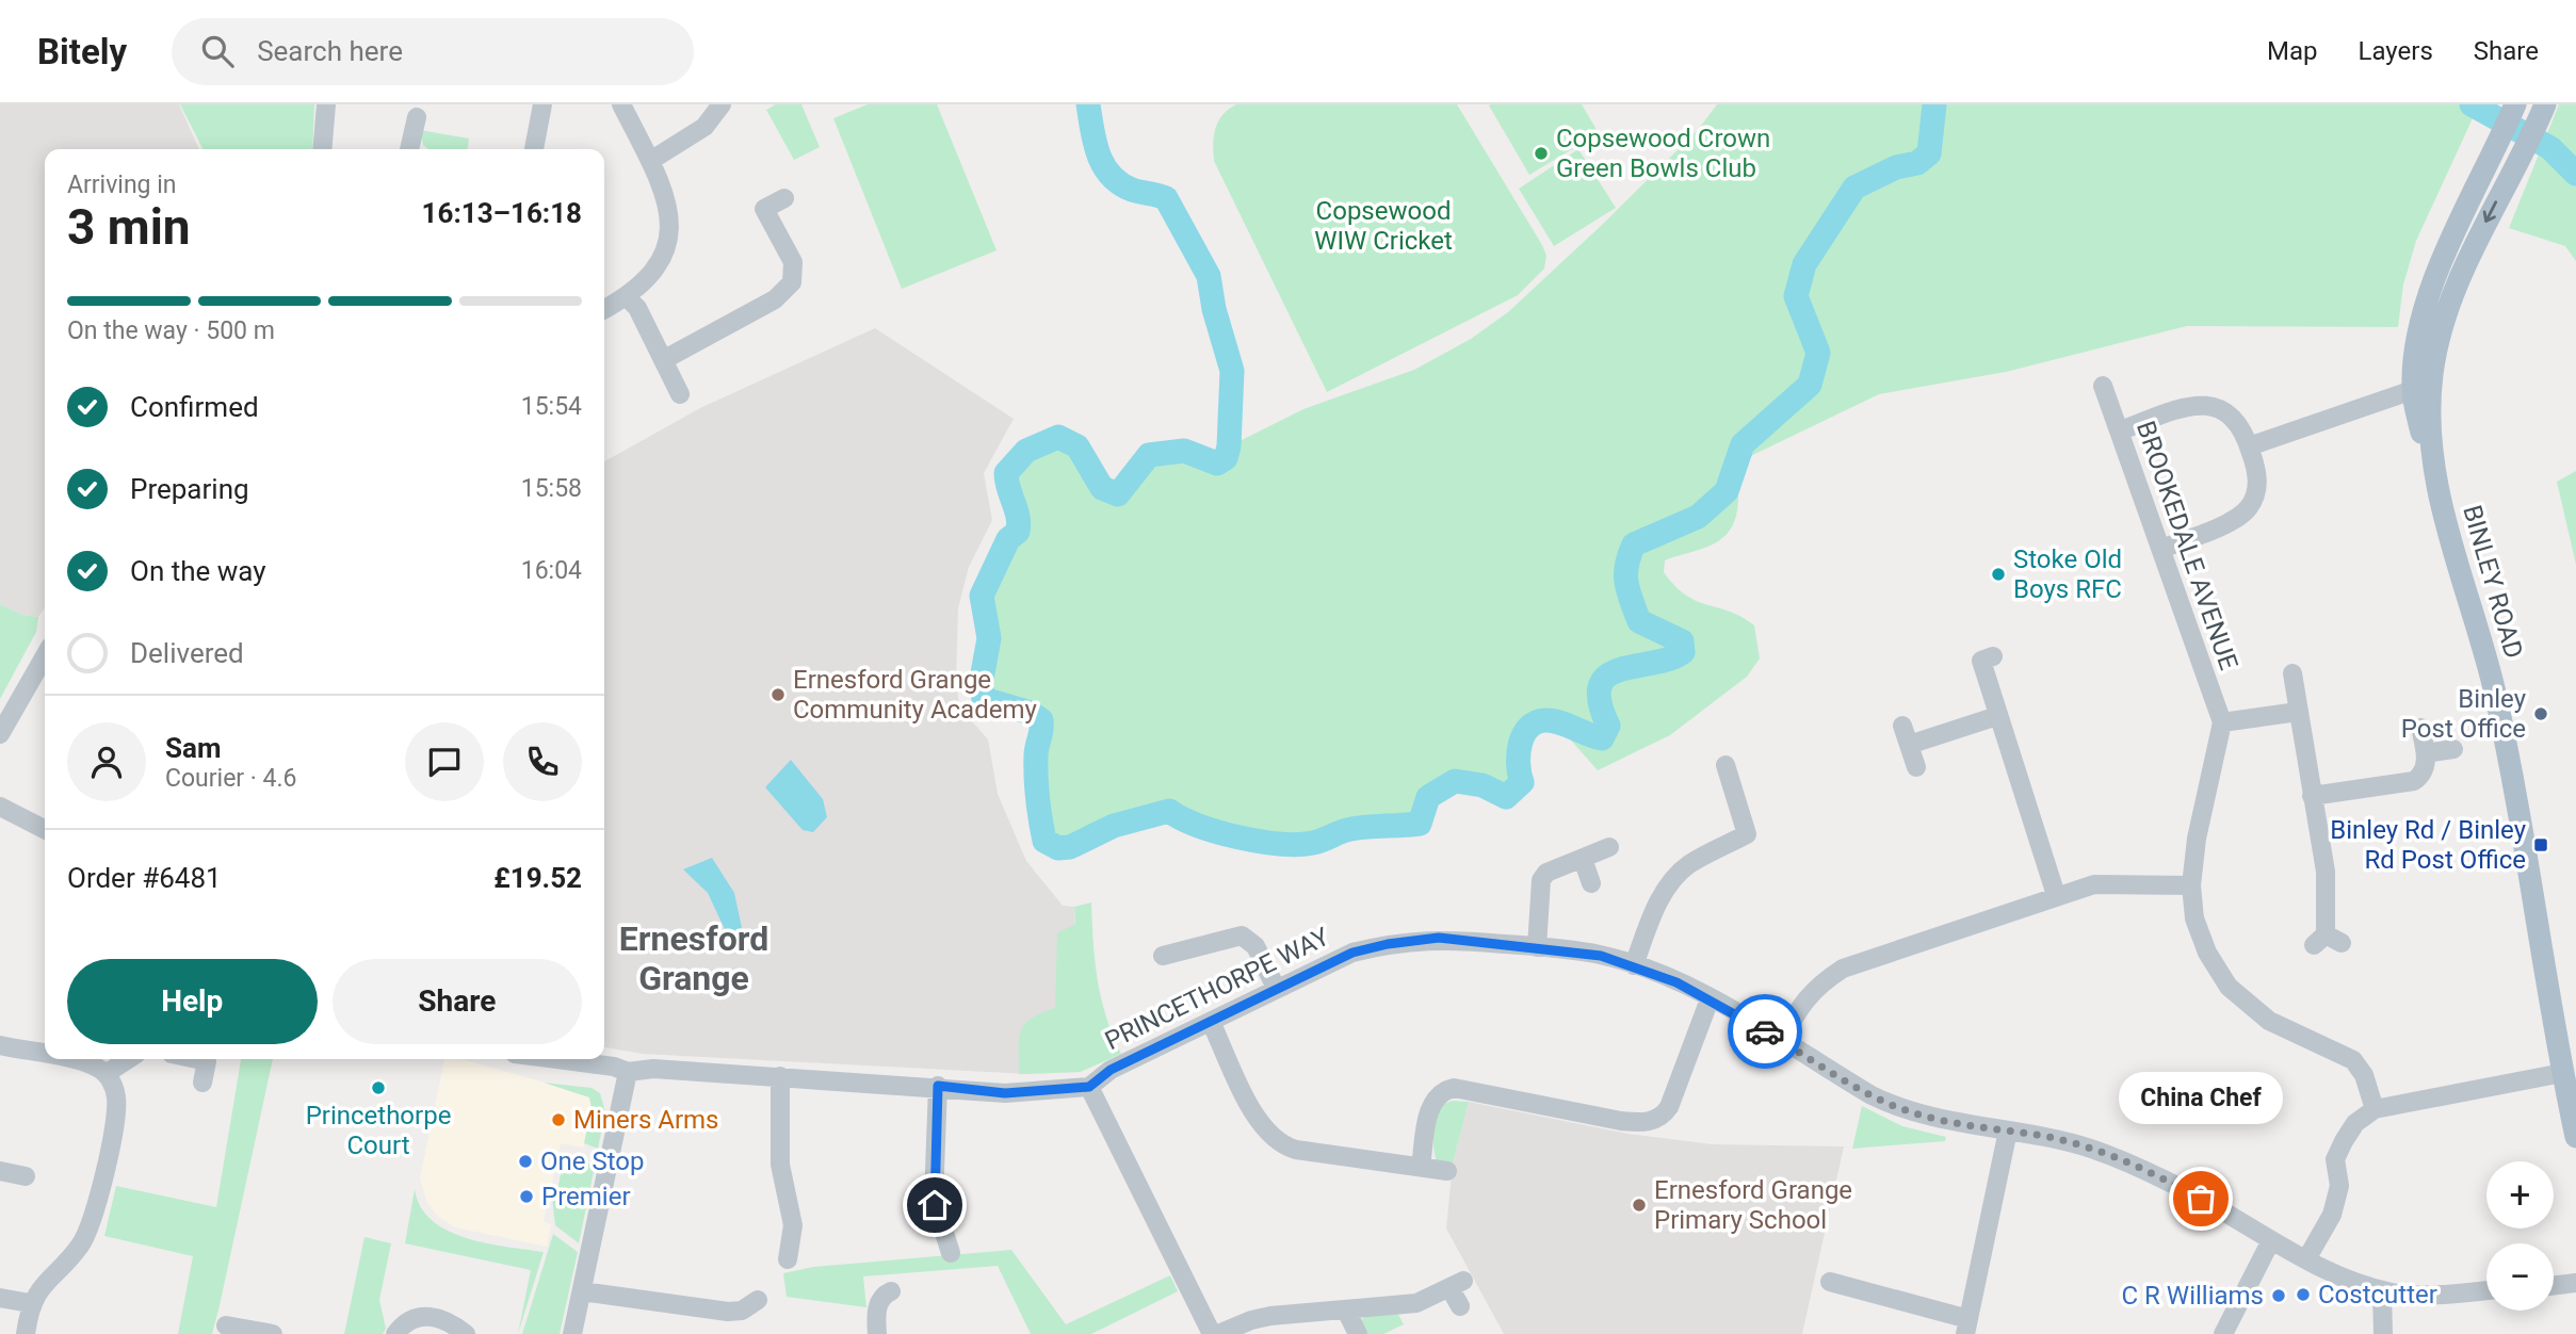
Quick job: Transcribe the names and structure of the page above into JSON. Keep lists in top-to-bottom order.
{
  "streets": {
    "main road": ["BINLEY ROAD"],
    "street": ["BROOKEDALE AVENUE", "PRINCETHORPE WAY"]
  },
  "districts": ["Ernesford Grange"],
  "parks": ["Copsewood WIW Cricket"],
  "places": {
    "other": [
      "Copsewood Crown Green Bowls Club",
      "Stoke Old Boys RFC",
      "Ernesford Grange Community Academy",
      "Binley Post Office",
      "Princethorpe Court",
      "Miners Arms",
      "One Stop",
      "Premier",
      "China Chef",
      "Ernesford Grange Primary School",
      "Costcutter",
      "C R Williams"
    ],
    "transit": ["Binley Rd / Binley Rd Post Office"]
  },
  "page": {
    "header": "Bitely",
    "search": "Search here",
    "nav": ["Map", "Layers", "Share"],
    "heading": ["3 min", "Arriving in", "16:13–16:18"],
    "panel": [
      "Sam",
      "Courier · 4.6",
      "Order #6481",
      "£19.52"
    ],
    "bar": "On the way · 500 m",
    "list": [
      ["Confirmed", "15:54"],
      ["Preparing", "15:58"],
      ["On the way", "16:04"],
      "Delivered"
    ],
    "buttons": ["Help", "Share"],
    "bubble": "China Chef",
    "map_buttons": ["+", "−"]
  }
}
